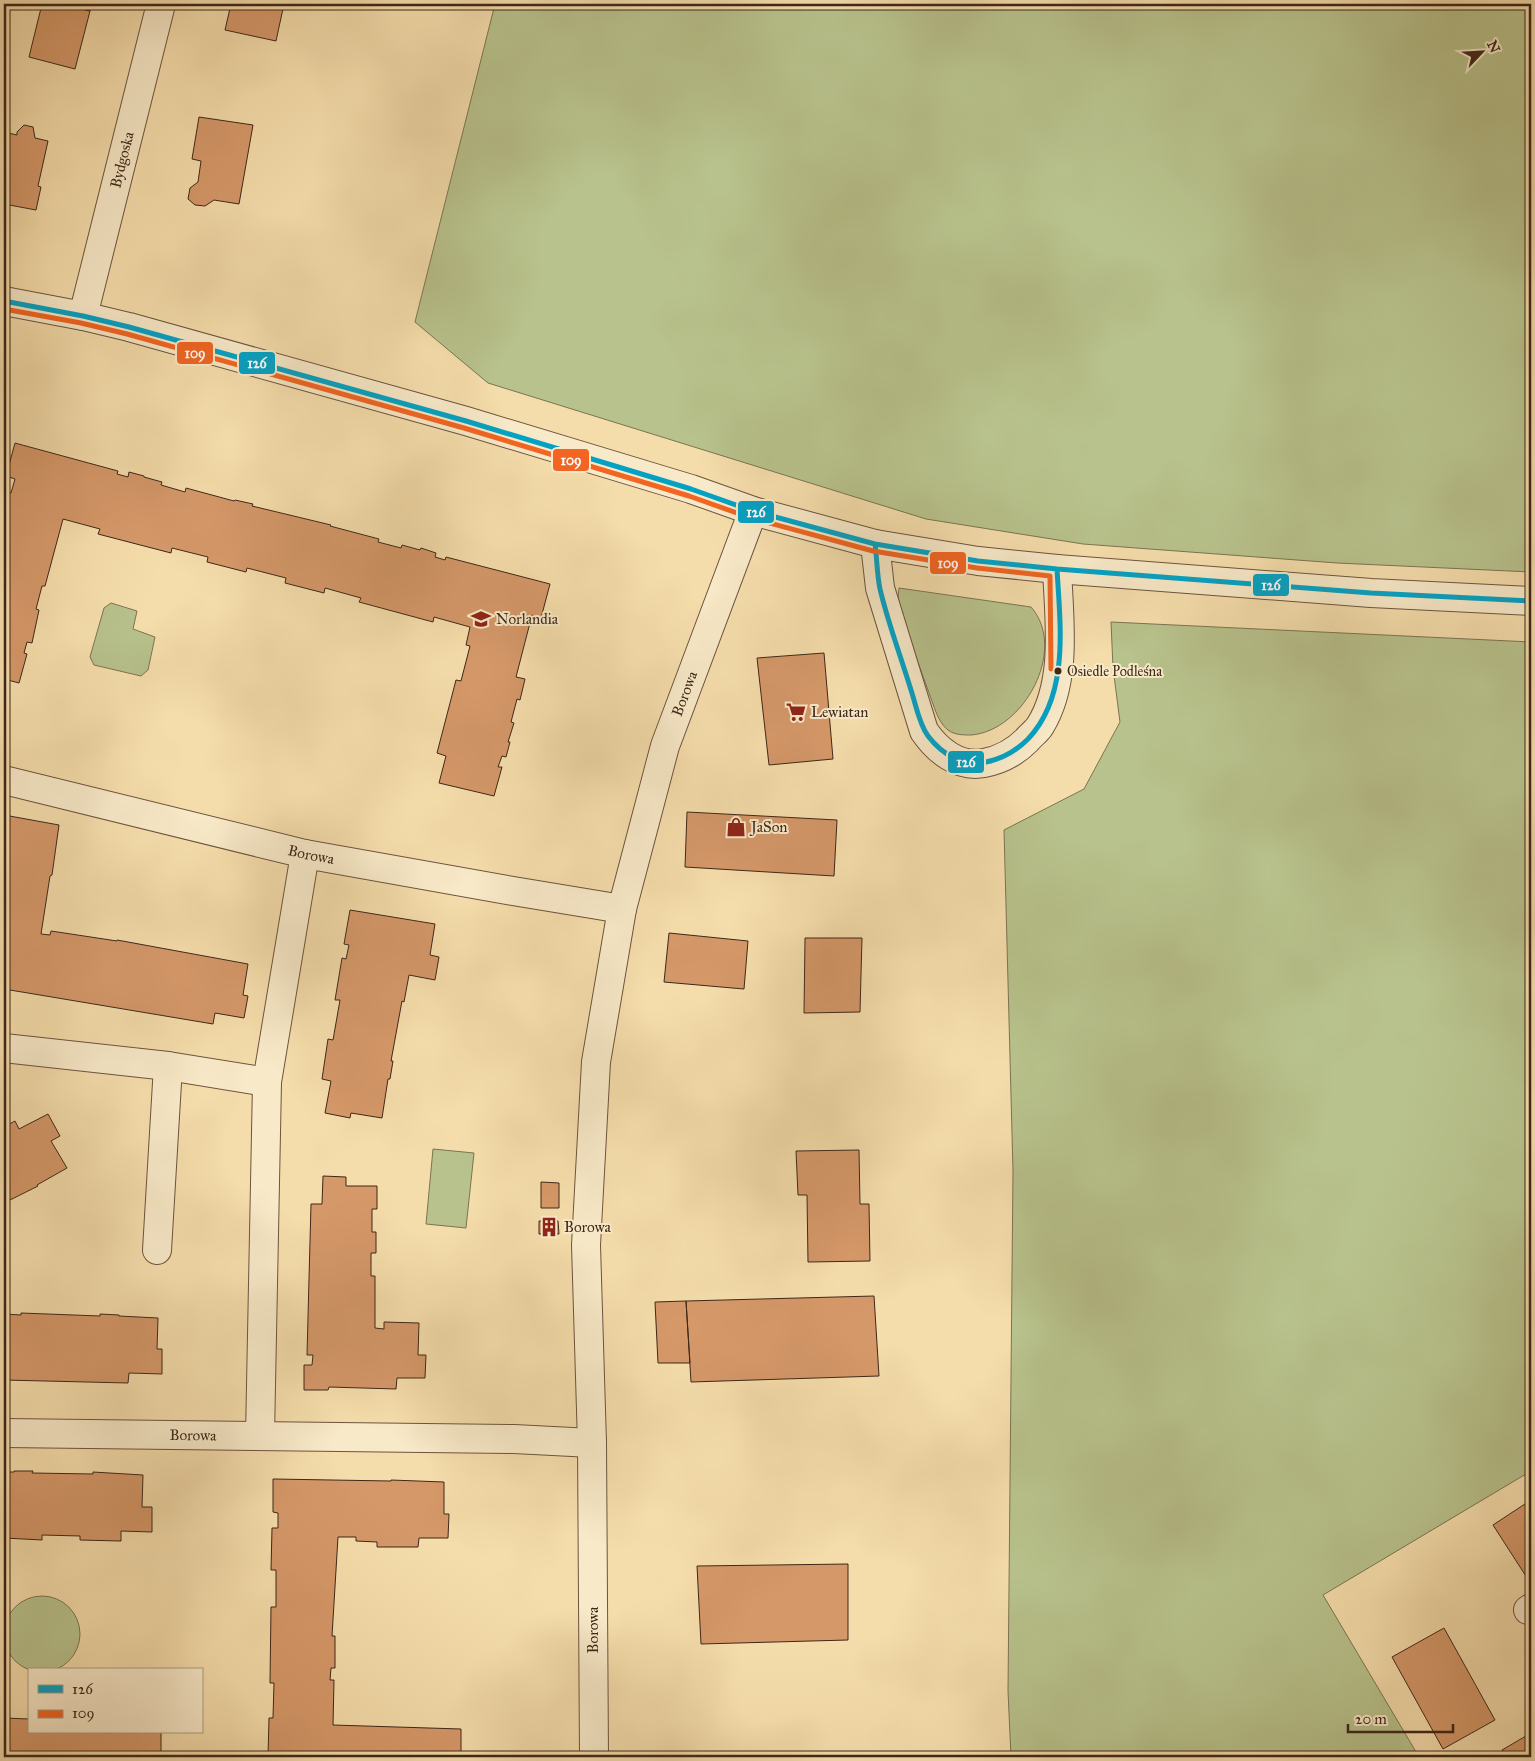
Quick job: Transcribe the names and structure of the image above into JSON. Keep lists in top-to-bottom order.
{
  "streets": {
    "street": ["Bydgoska", "Borowa"]
  },
  "places": {
    "school or university": ["Norlandia"],
    "other": ["Osiedle Podleśna"],
    "supermarket": ["Lewiatan"],
    "shop": ["JaSon"],
    "building": ["Borowa"]
  },
  "lines": ["transit line 126", "transit line 109"],
  "legend": ["126", "109"],
  "scale_bar": "20 m",
  "north": "top right"
}
